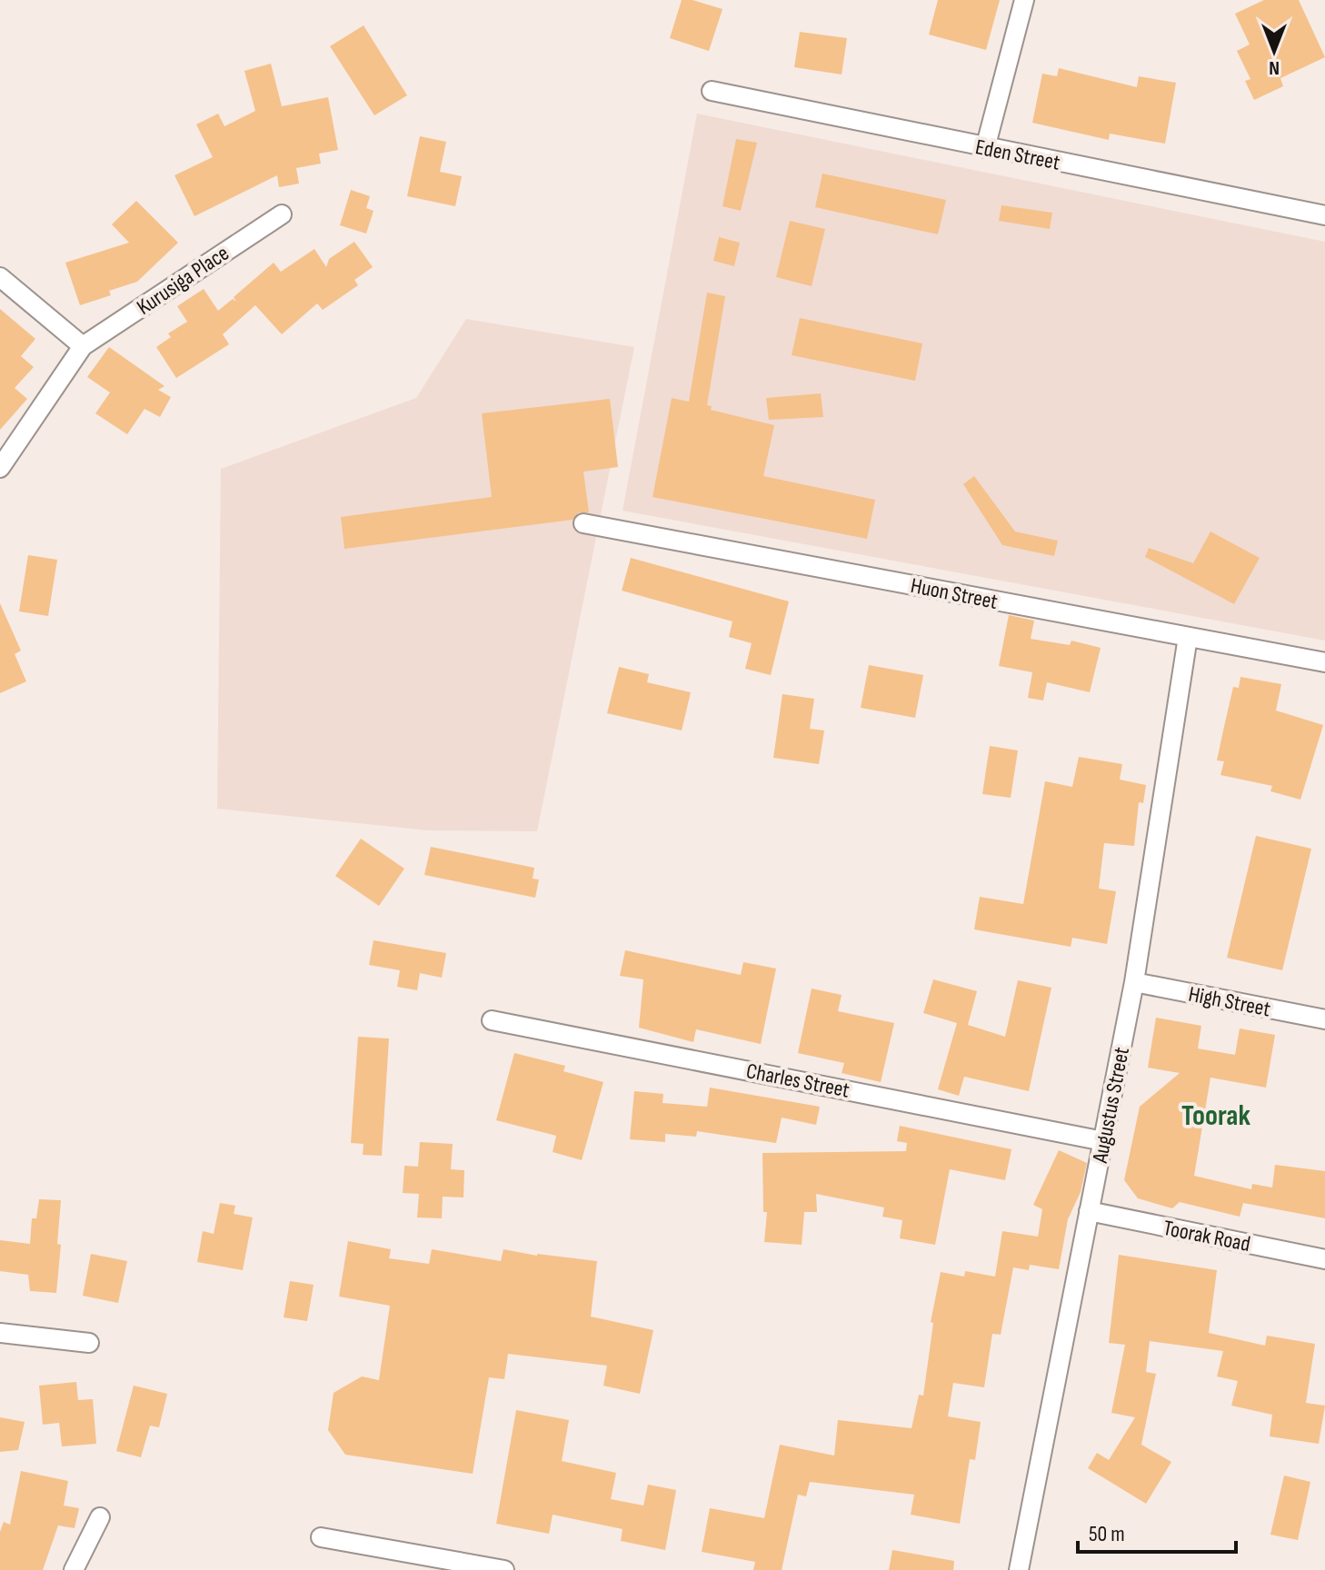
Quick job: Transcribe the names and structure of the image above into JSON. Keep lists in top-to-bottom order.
{
  "streets": {
    "street": [
      "Eden Street",
      "Kurusiga Place",
      "Huon Street",
      "High Street",
      "Charles Street",
      "Augustus Street",
      "Toorak Road"
    ]
  },
  "crossings": [
    ["Huon Street", "Augustus Street"],
    ["High Street", "Augustus Street"],
    ["Charles Street", "Augustus Street"],
    ["Augustus Street", "Toorak Road"]
  ],
  "districts": ["Toorak"],
  "scale_bar": "50 m",
  "north": "bottom"
}
